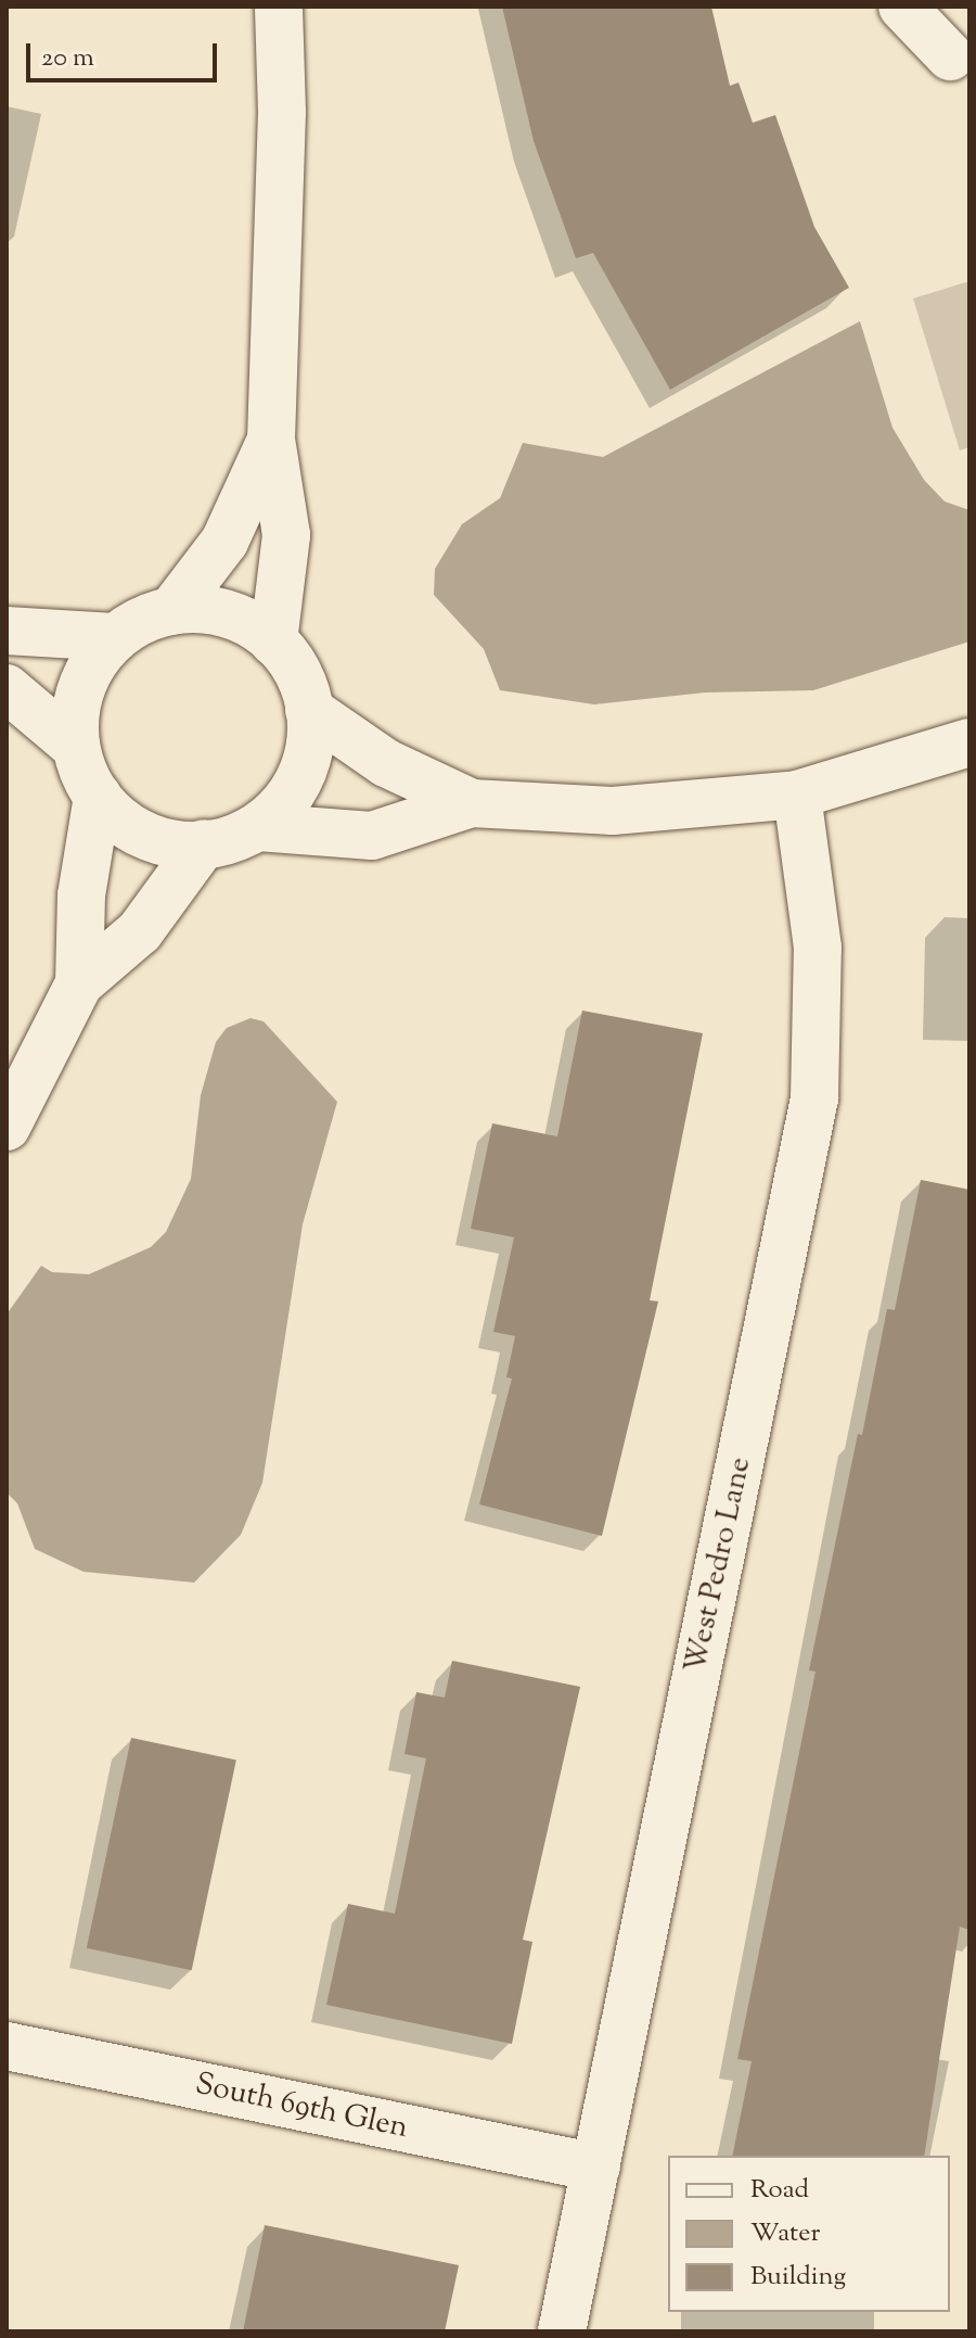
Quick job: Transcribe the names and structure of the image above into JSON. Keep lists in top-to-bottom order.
{
  "streets": {
    "street": ["West Pedro Lane", "South 69th Glen"]
  },
  "crossings": [
    ["West Pedro Lane", "South 69th Glen"]
  ],
  "legend": ["Road", "Water", "Building"],
  "scale_bar": "20 m"
}
